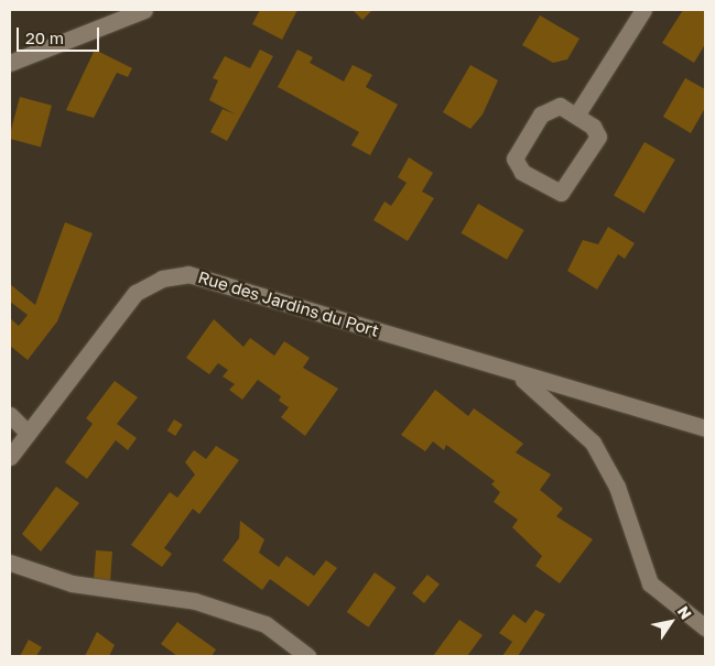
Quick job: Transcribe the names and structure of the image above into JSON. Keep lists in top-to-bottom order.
{
  "streets": {
    "street": ["Rue des Jardins du Port"]
  },
  "scale_bar": "20 m",
  "north": "top right"
}
